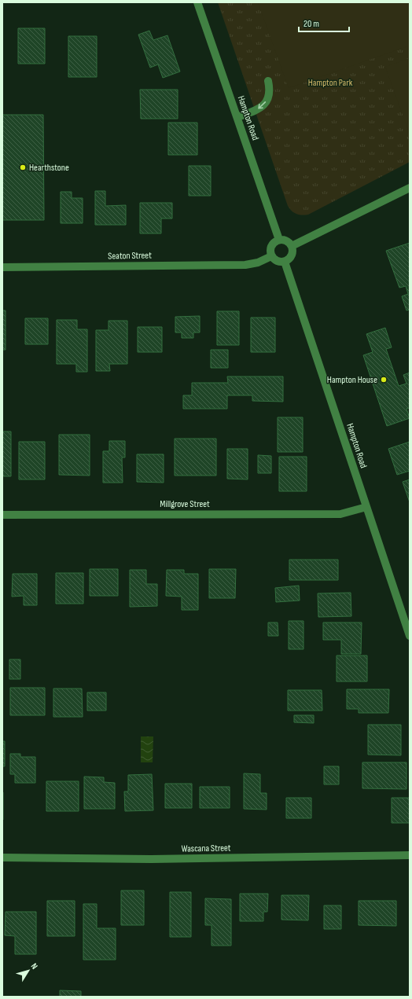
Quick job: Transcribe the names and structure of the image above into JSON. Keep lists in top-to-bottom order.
{
  "streets": {
    "street": [
      "Hampton Road",
      "Seaton Street",
      "Millgrove Street",
      "Wascana Street"
    ]
  },
  "crossings": [
    ["Hampton Road", "Seaton Street"],
    ["Hampton Road", "Millgrove Street"]
  ],
  "parks": ["Hampton Park"],
  "places": ["Hearthstone", "Hampton House"],
  "scale_bar": "20 m",
  "north": "top right"
}
